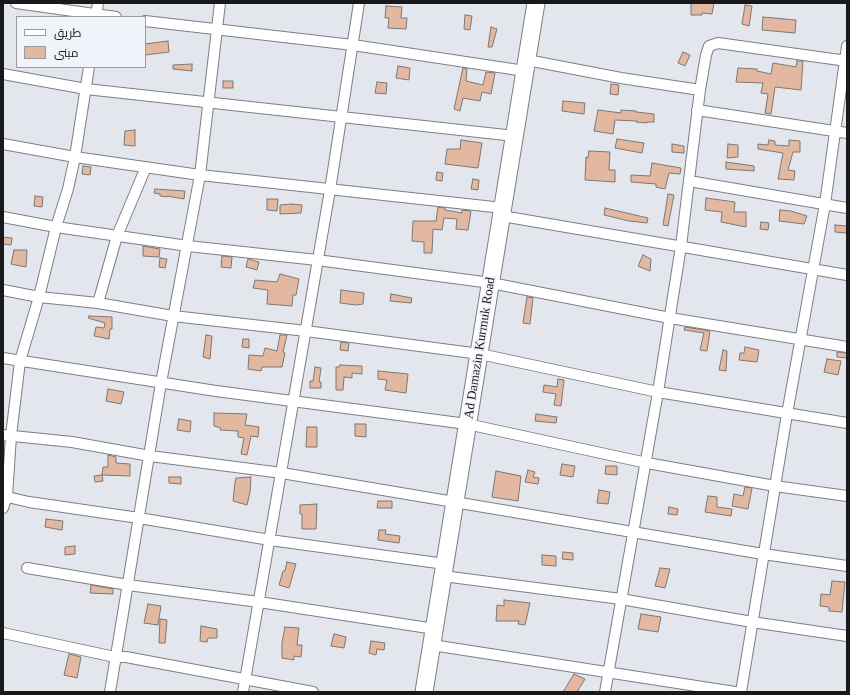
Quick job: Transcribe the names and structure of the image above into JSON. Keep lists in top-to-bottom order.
{
  "streets": {
    "highway": ["Ad Damazin Kurmuk Road"]
  },
  "legend": ["طريق", "مبنى"]
}
